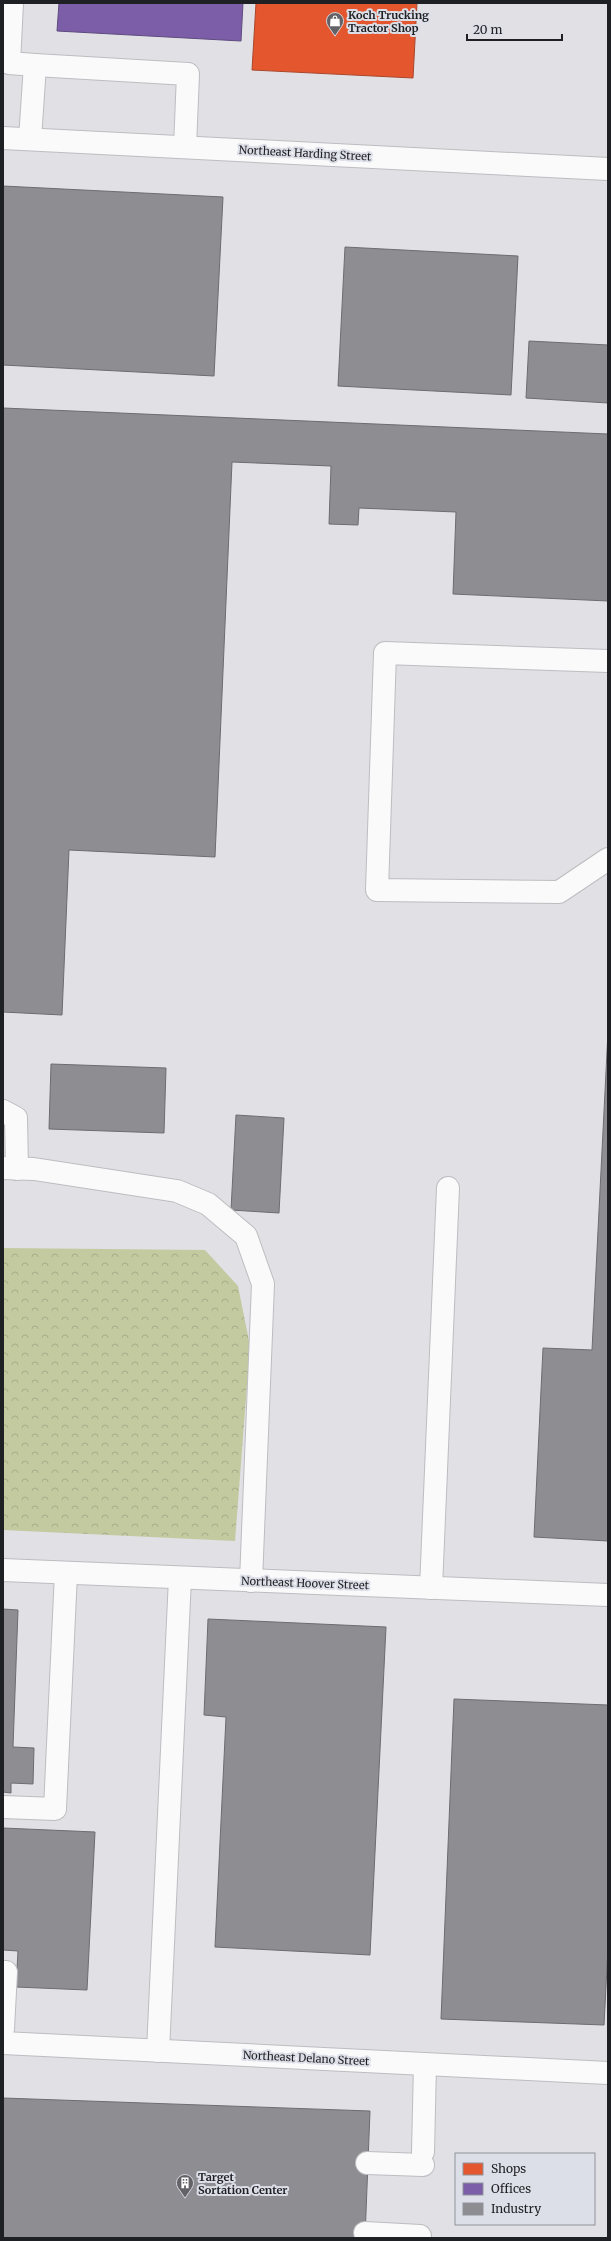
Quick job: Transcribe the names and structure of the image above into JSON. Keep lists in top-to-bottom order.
{
  "streets": {
    "street": ["Northeast Harding Street", "Northeast Hoover Street", "Northeast Delano Street"]
  },
  "places": {
    "shop": ["Koch Trucking Tractor Shop"],
    "building": ["Target Sortation Center"]
  },
  "legend": ["Shops", "Offices", "Industry"],
  "scale_bar": "20 m"
}
